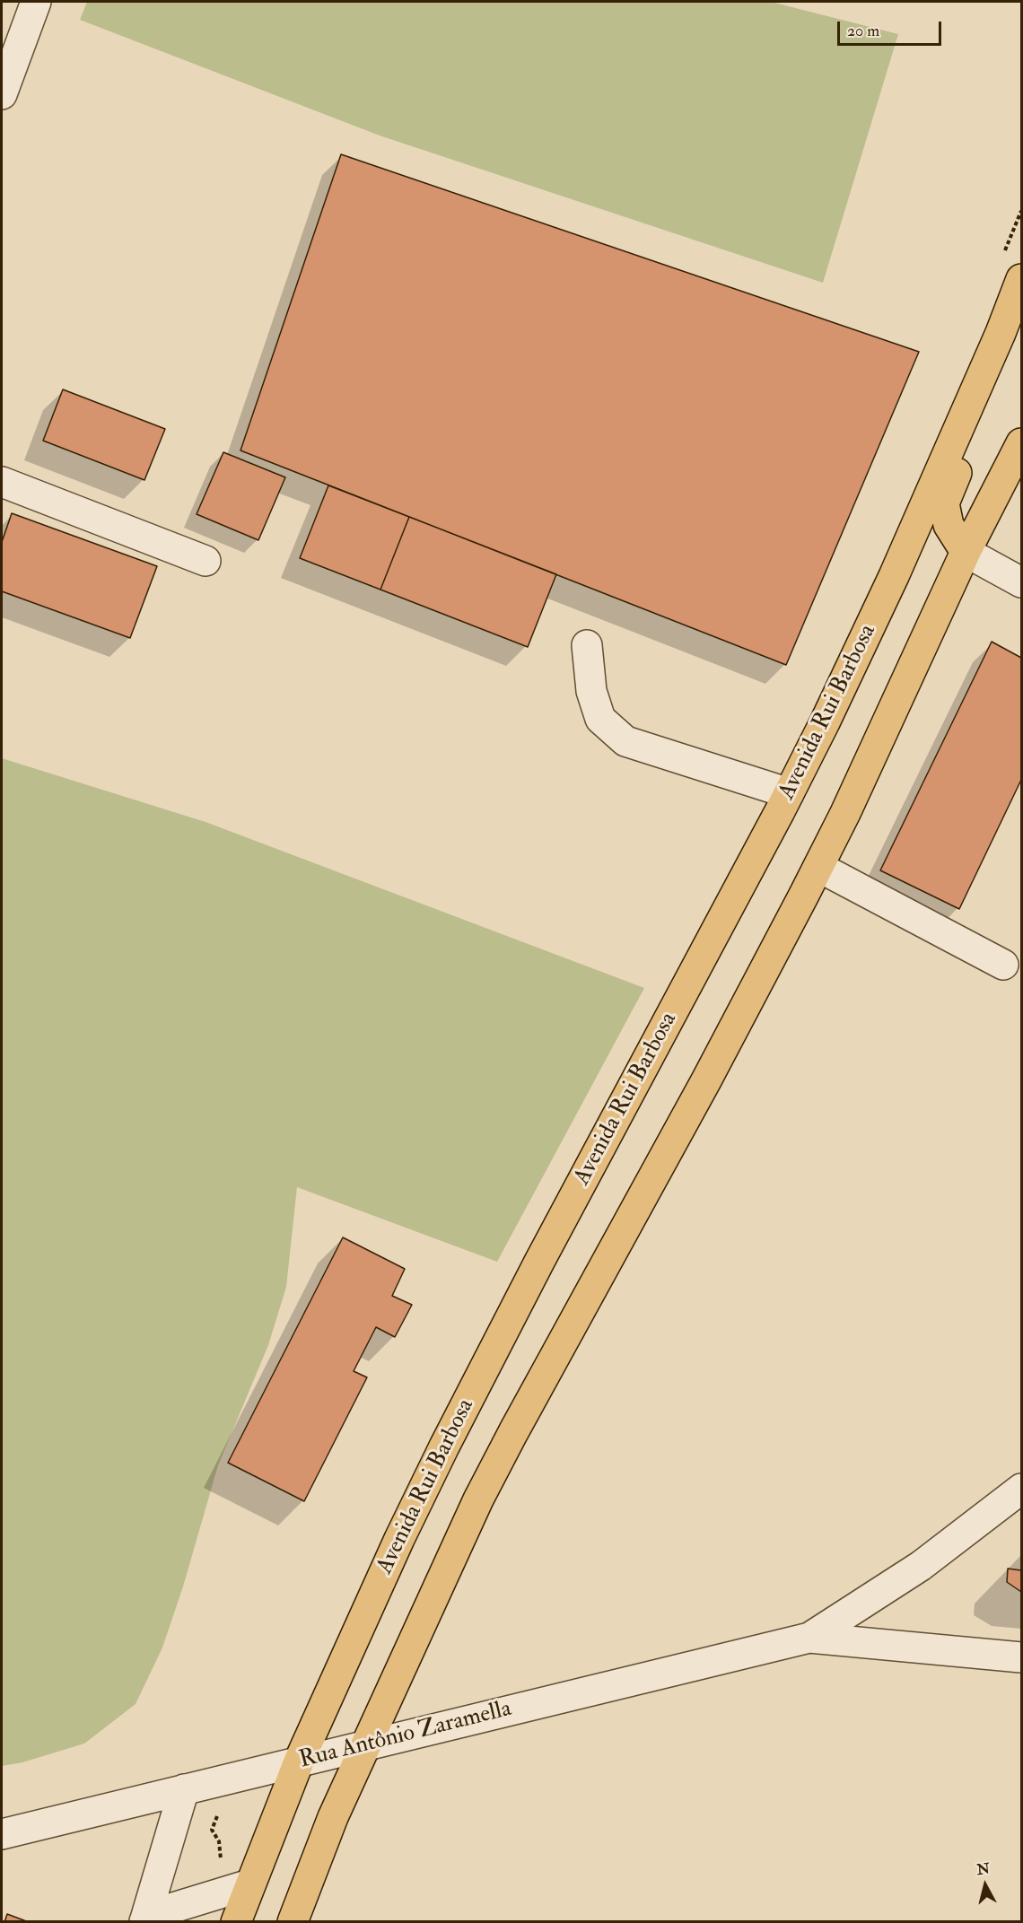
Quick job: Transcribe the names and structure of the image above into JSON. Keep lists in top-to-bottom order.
{
  "streets": {
    "main road": ["Avenida Rui Barbosa"],
    "street": ["Rua Antônio Zaramella"]
  },
  "crossings": [
    ["Avenida Rui Barbosa", "Rua Antônio Zaramella"]
  ],
  "scale_bar": "20 m",
  "north": "top"
}
